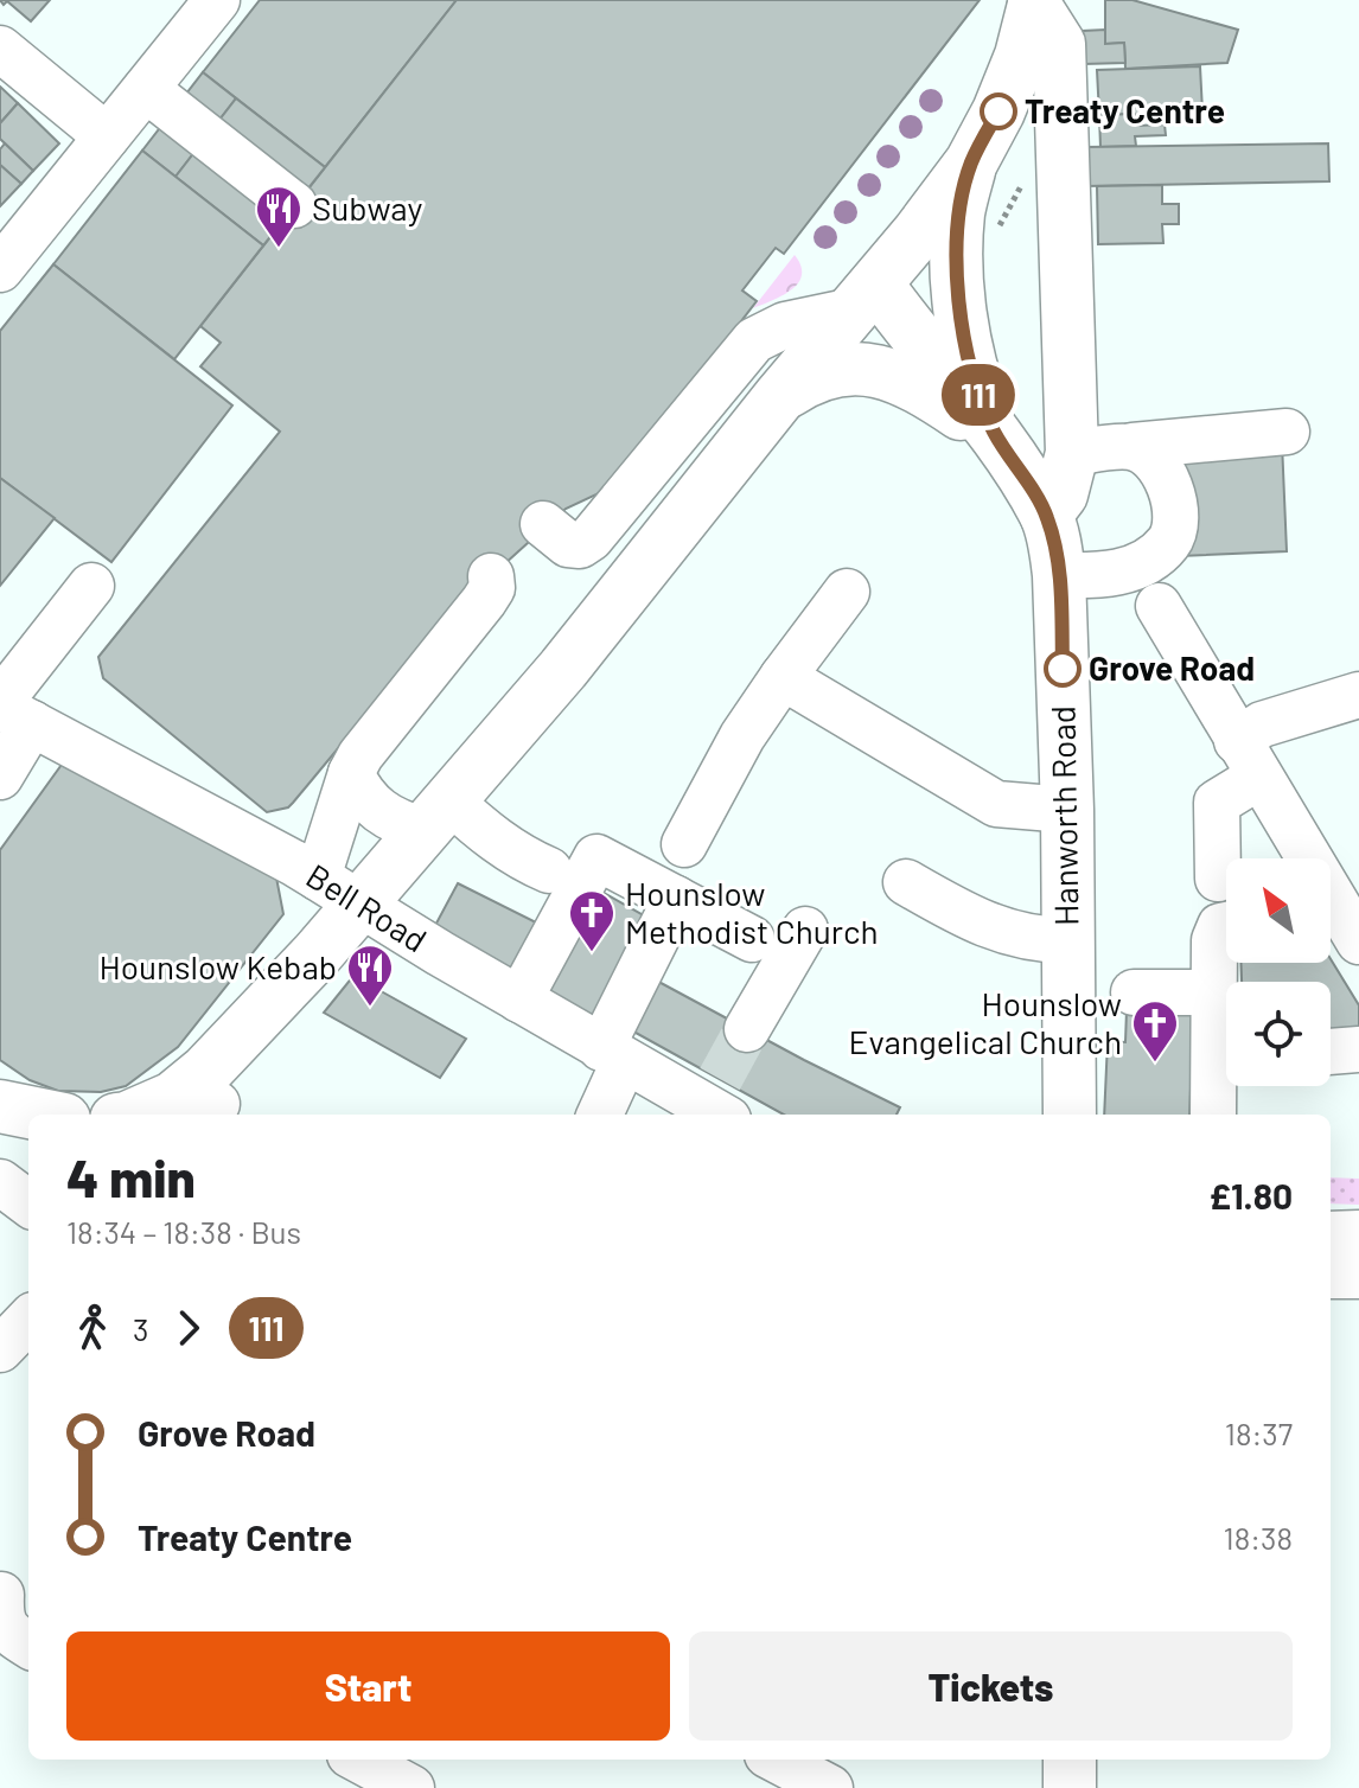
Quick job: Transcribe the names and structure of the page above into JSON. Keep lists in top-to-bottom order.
{
  "streets": {
    "main road": ["Hanworth Road"],
    "street": ["Bell Road"]
  },
  "places": {
    "other": ["Treaty Centre", "Grove Road"],
    "restaurant": ["Subway", "Hounslow Kebab"],
    "church": ["Hounslow Methodist Church", "Hounslow Evangelical Church"]
  },
  "lines": ["bus line 111"],
  "north": "top left",
  "page": {
    "on_map": "111",
    "heading": ["4 min", "18:34 – 18:38 · Bus", "£1.80"],
    "legs": ["3", "111"],
    "list": [
      {
        "name": "Grove Road",
        "value": "18:37"
      },
      {
        "name": "Treaty Centre",
        "value": "18:38"
      }
    ],
    "buttons": ["Start", "Tickets"]
  }
}
